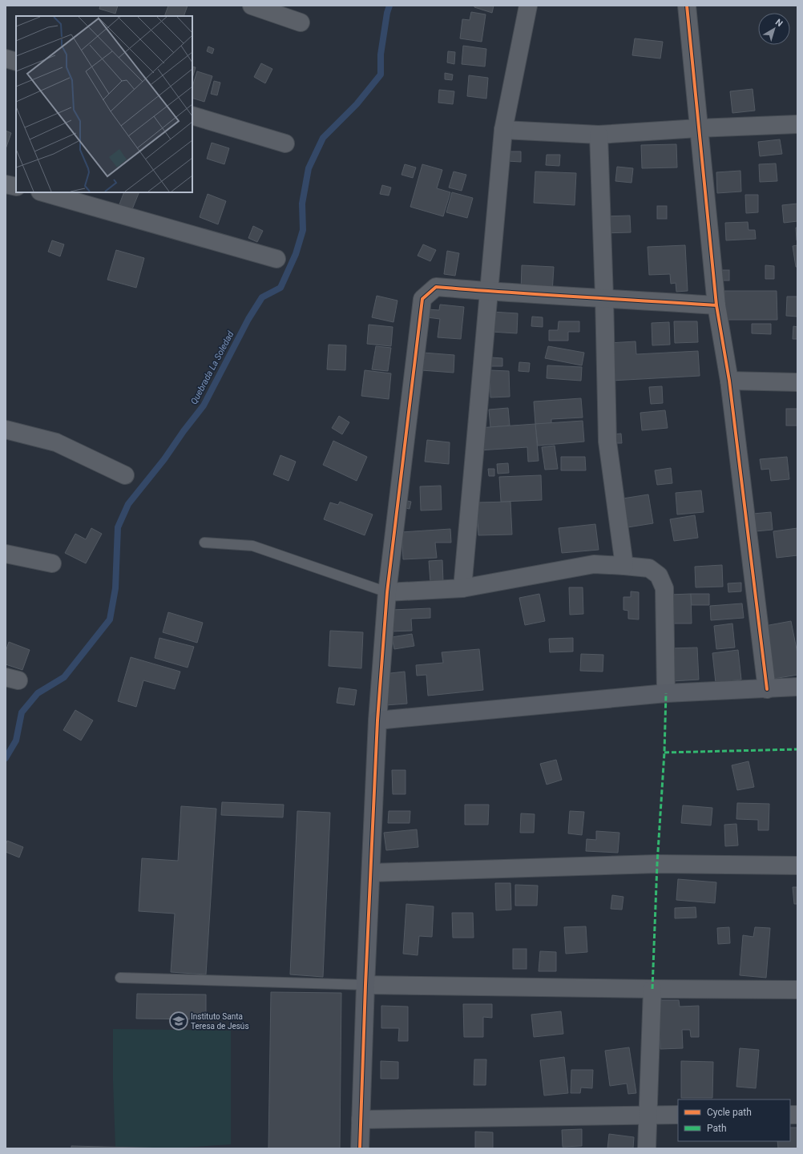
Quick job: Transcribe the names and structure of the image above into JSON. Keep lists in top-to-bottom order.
{
  "water": ["Quebrada La Soledad"],
  "places": {
    "school or university": ["Instituto Santa Teresa de Jesús"]
  },
  "legend": ["Cycle path", "Path"],
  "north": "top right"
}
